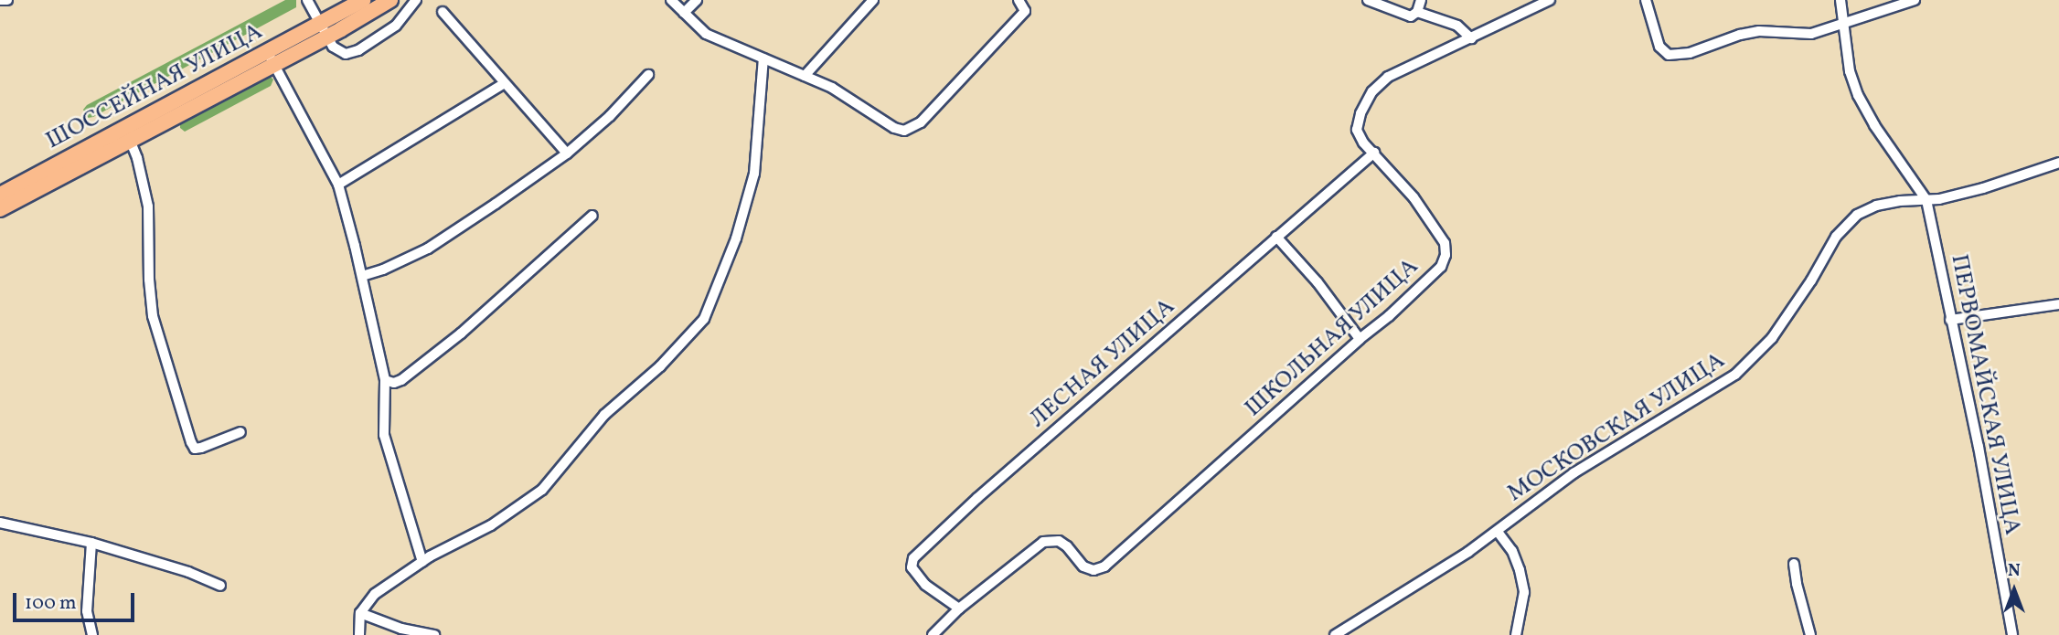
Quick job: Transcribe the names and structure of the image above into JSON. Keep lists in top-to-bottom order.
{
  "streets": {
    "main road": ["ШОССЕЙНАЯ УЛИЦА"],
    "street": [
      "ШКОЛЬНАЯ УЛИЦА",
      "ЛЕСНАЯ УЛИЦА",
      "ПЕРВОМАЙСКАЯ УЛИЦА",
      "МОСКОВСКАЯ УЛИЦА"
    ]
  },
  "crossings": [
    ["ШКОЛЬНАЯ УЛИЦА", "ЛЕСНАЯ УЛИЦА"],
    ["ПЕРВОМАЙСКАЯ УЛИЦА", "МОСКОВСКАЯ УЛИЦА"]
  ],
  "scale_bar": "100 m",
  "north": "top"
}
